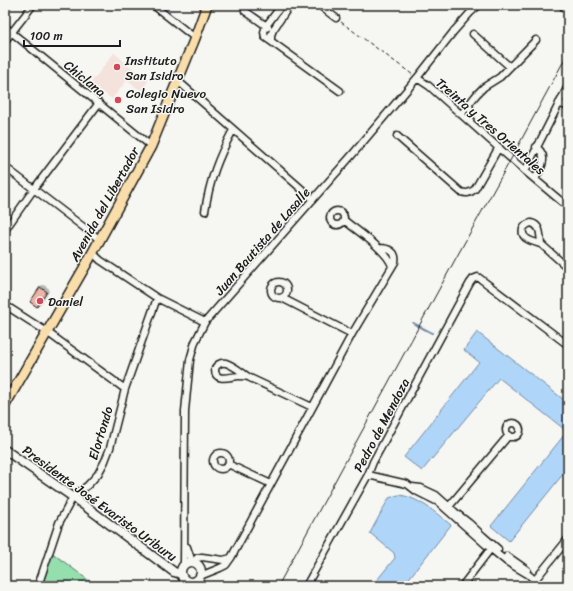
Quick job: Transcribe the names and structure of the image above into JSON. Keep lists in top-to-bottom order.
{
  "streets": {
    "main road": ["Avenida del Libertador"],
    "street": [
      "Chiclana",
      "Treinta y Tres Orientales",
      "Juan Bautista de Lasalle",
      "Pedro de Mendoza",
      "Elortondo",
      "Presidente José Evaristo Uriburu"
    ]
  },
  "crossings": [
    ["Chiclana", "Avenida del Libertador"],
    ["Treinta y Tres Orientales", "Juan Bautista de Lasalle"],
    ["Elortondo", "Presidente José Evaristo Uriburu"]
  ],
  "places": ["Instituto San Isidro", "Colegio Nuevo San Isidro", "Daniel"],
  "scale_bar": "100 m"
}
